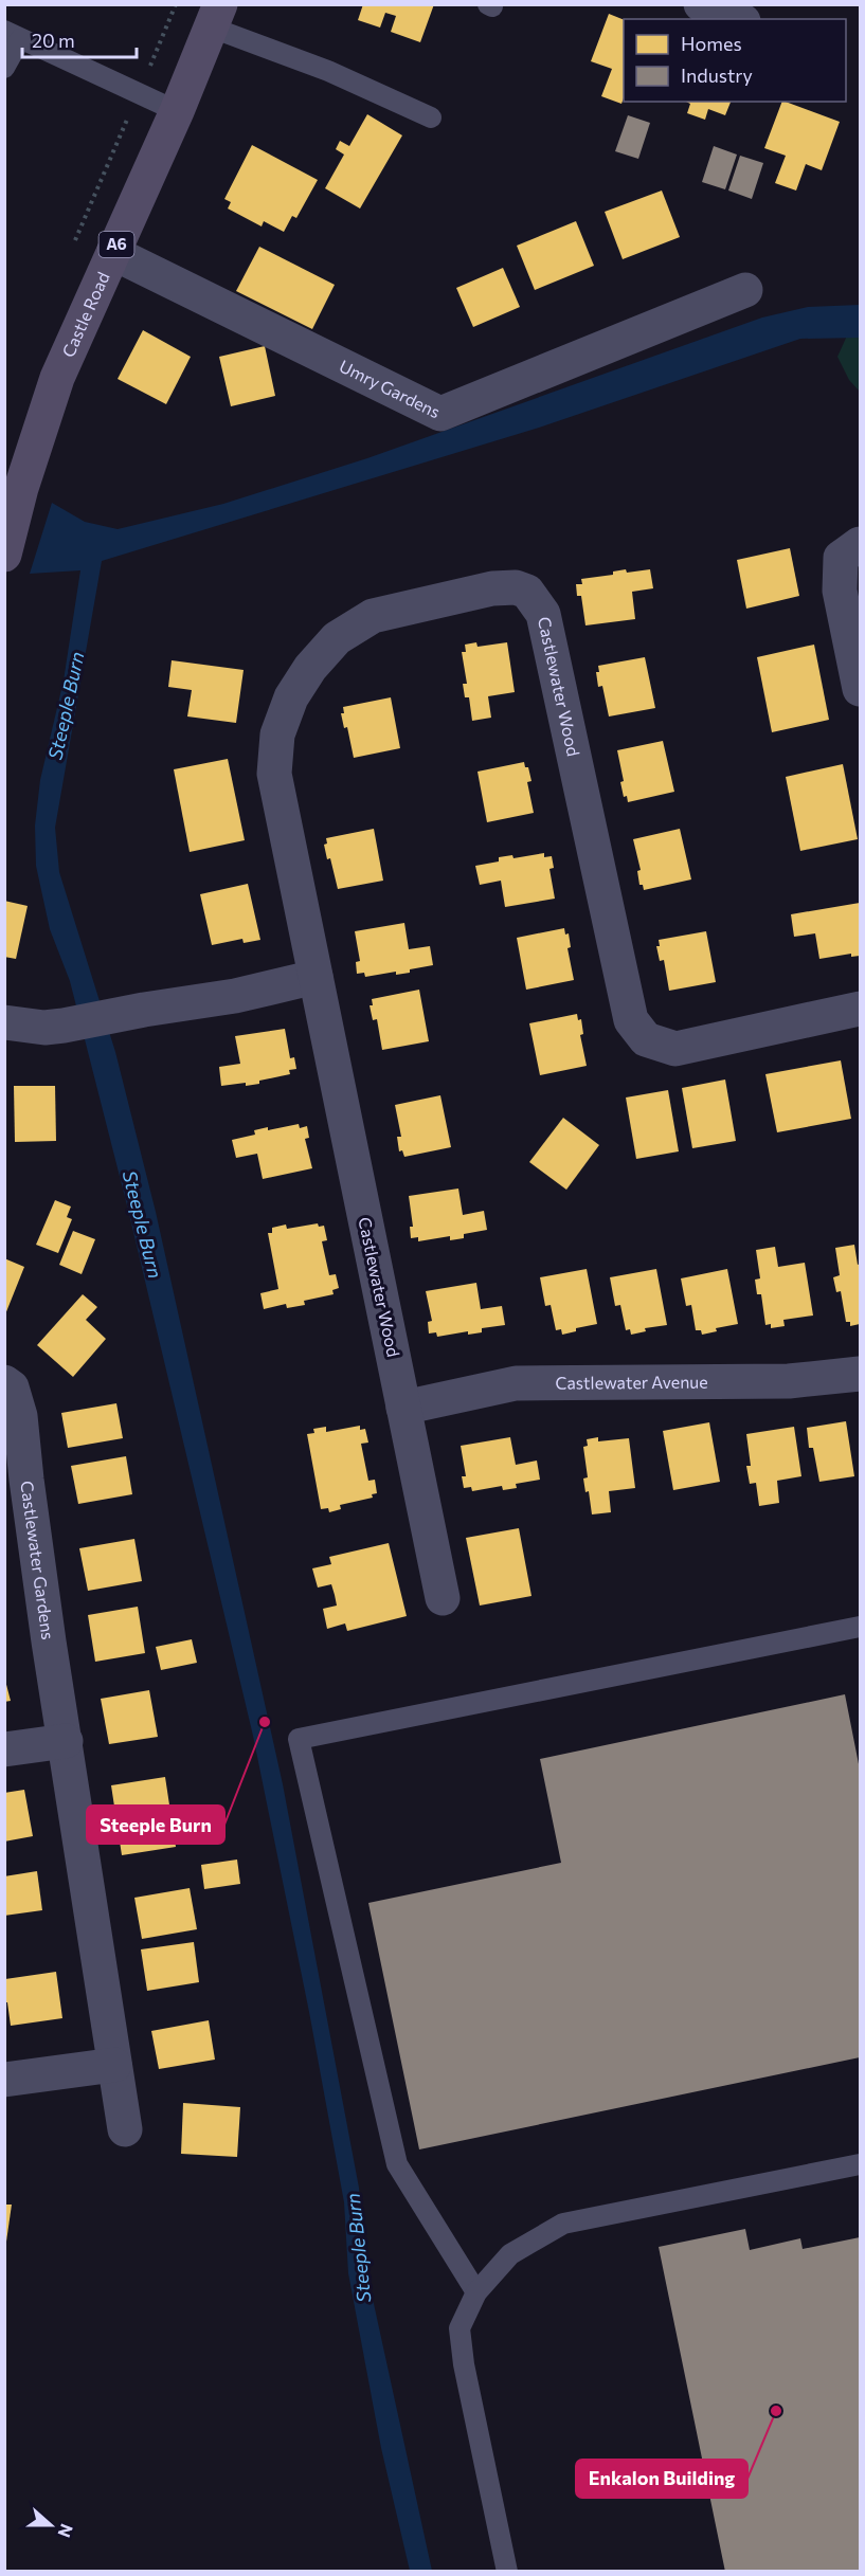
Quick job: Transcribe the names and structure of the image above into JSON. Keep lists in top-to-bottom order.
{
  "streets": {
    "main road": ["A6", "Castle Road"],
    "street": [
      "Umry Gardens",
      "Castlewater Wood",
      "Castlewater Avenue",
      "Castlewater Gardens"
    ]
  },
  "crossings": [
    ["Castle Road", "Umry Gardens"],
    ["Castlewater Wood", "Castlewater Avenue"]
  ],
  "water": ["Steeple Burn"],
  "places": ["Steeple Burn", "Enkalon Building"],
  "legend": ["Homes", "Industry"],
  "scale_bar": "20 m",
  "north": "right"
}
